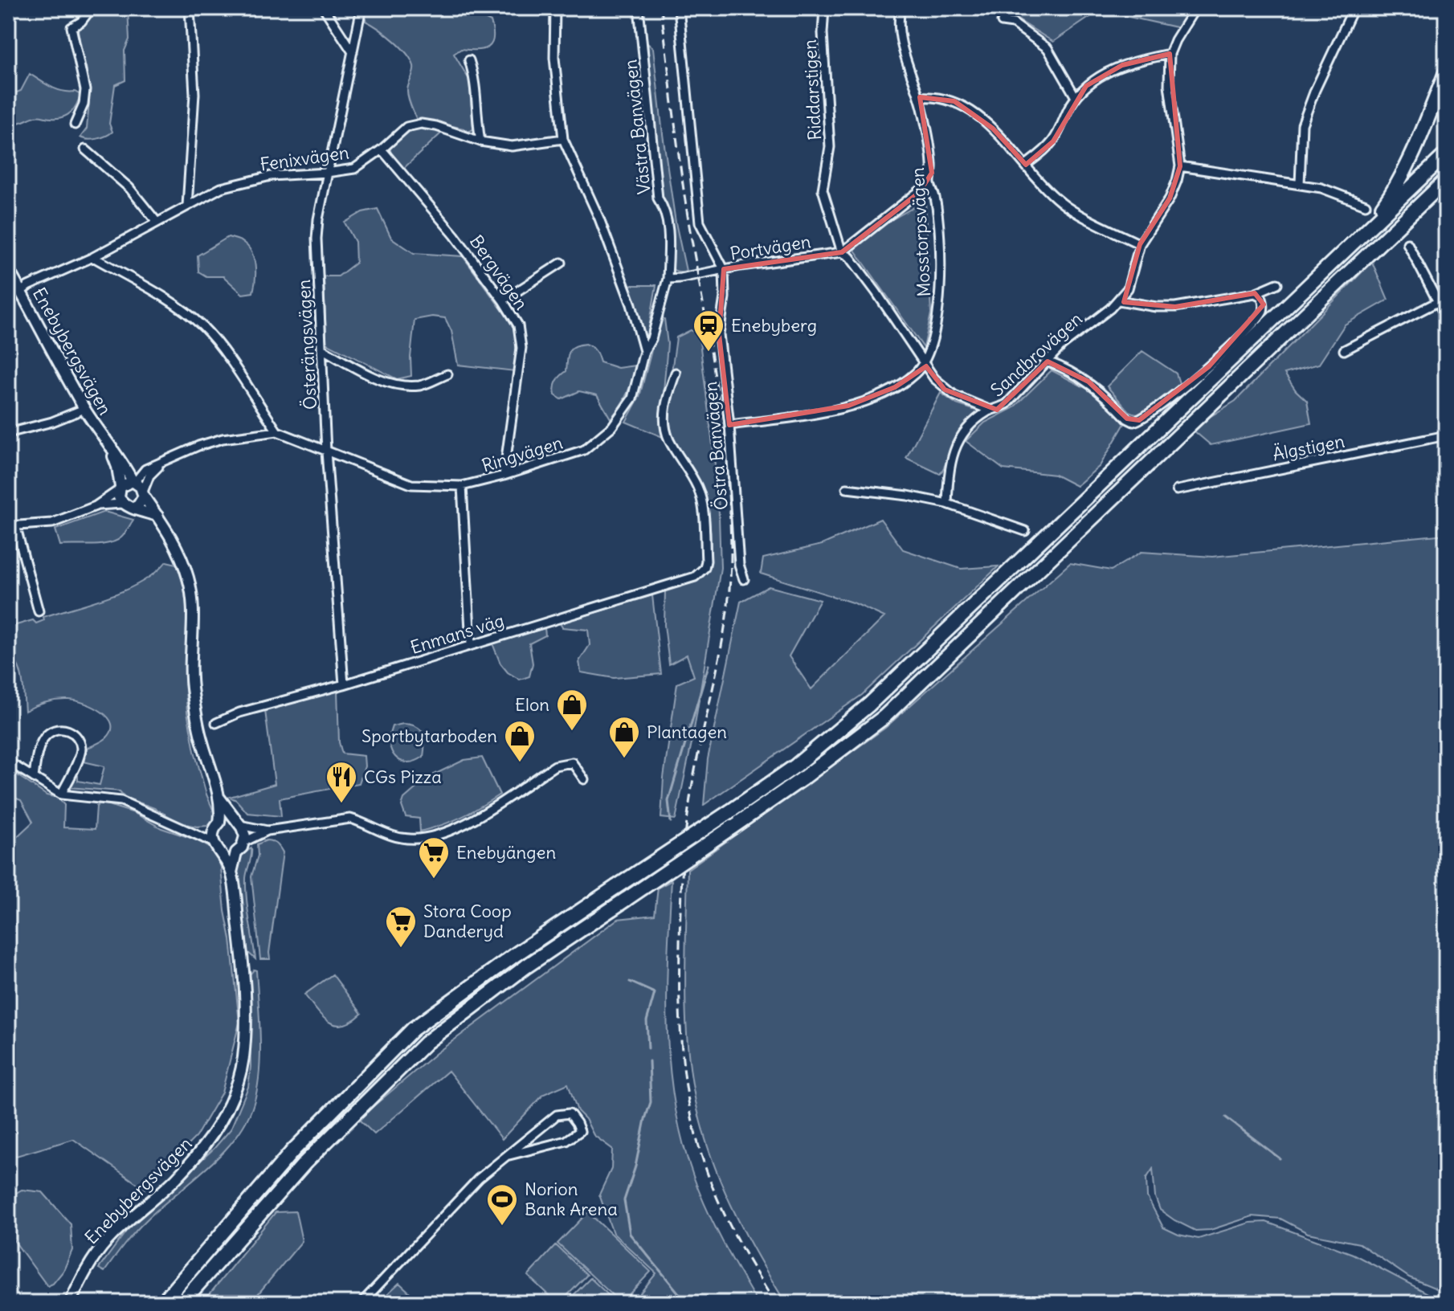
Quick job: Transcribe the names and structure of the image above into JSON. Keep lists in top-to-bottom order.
{
  "streets": {
    "main road": ["Enebybergsvägen"],
    "street": [
      "Riddarstigen",
      "Västra Banvägen",
      "Fenixvägen",
      "Mosstorpsvägen",
      "Portvägen",
      "Bergvägen",
      "Österängsvägen",
      "Sandbrovägen",
      "Östra Banvägen",
      "Älgstigen",
      "Ringvägen",
      "Enmans väg"
    ]
  },
  "crossings": [
    ["Riddarstigen", "Mosstorpsvägen"],
    ["Riddarstigen", "Portvägen"],
    ["Riddarstigen", "Sandbrovägen"],
    ["Västra Banvägen", "Portvägen"],
    ["Fenixvägen", "Bergvägen"],
    ["Fenixvägen", "Österängsvägen"],
    ["Fenixvägen", "Enebybergsvägen"],
    ["Fenixvägen", "Ringvägen"],
    ["Portvägen", "Östra Banvägen"],
    ["Bergvägen", "Ringvägen"],
    ["Österängsvägen", "Ringvägen"],
    ["Österängsvägen", "Enmans väg"],
    ["Enebybergsvägen", "Ringvägen"]
  ],
  "places": {
    "station": ["Enebyberg"],
    "shop": ["Elon", "Plantagen", "Sportbytarboden"],
    "restaurant": ["CGs Pizza"],
    "supermarket": ["Enebyängen", "Stora Coop Danderyd"],
    "sports": ["Norion Bank Arena"]
  }
}
